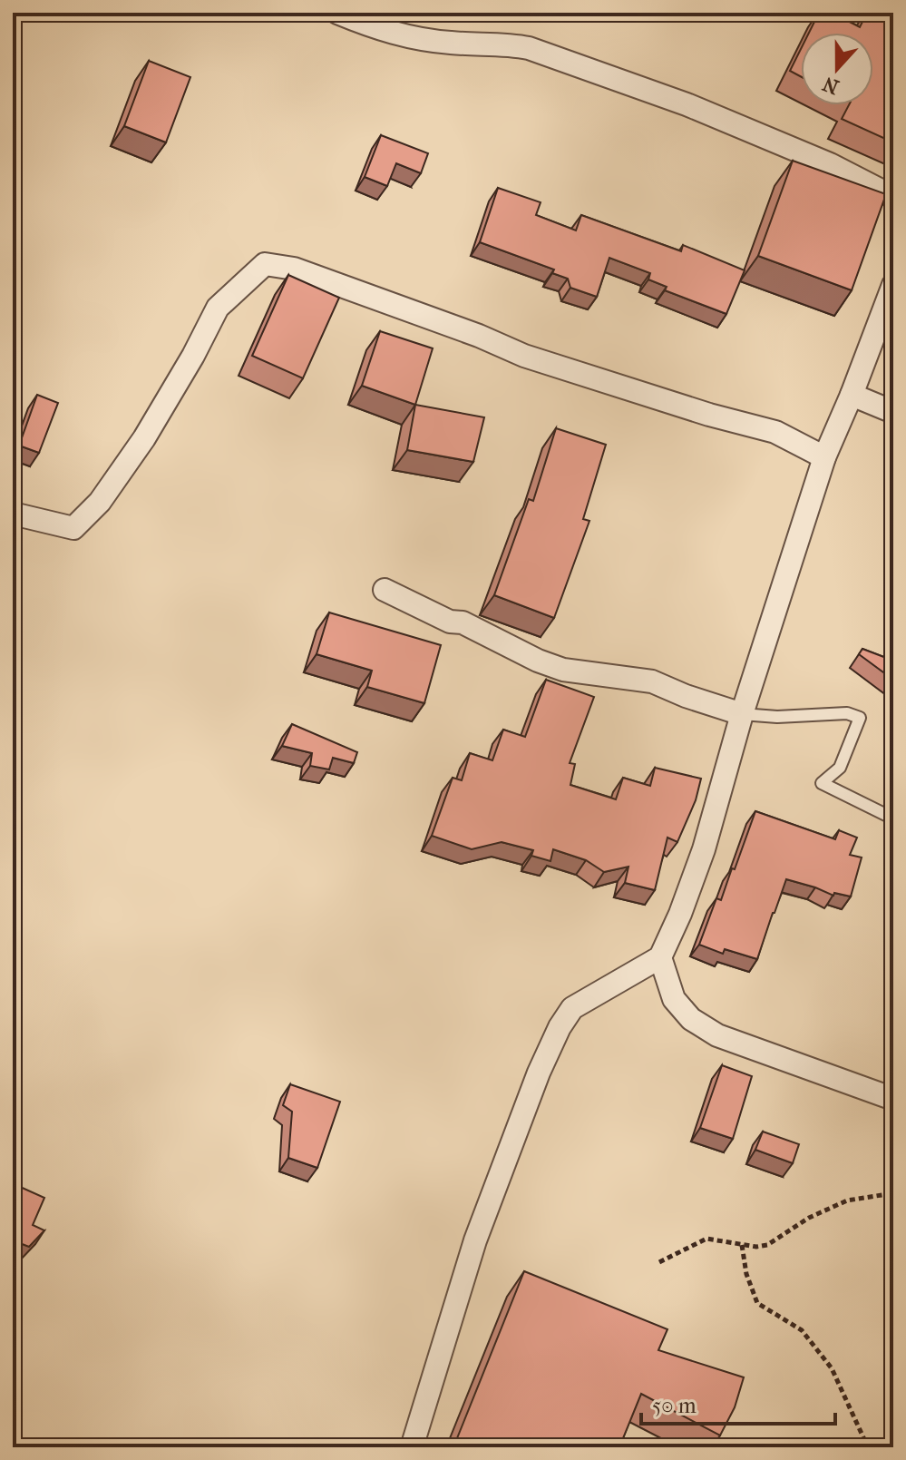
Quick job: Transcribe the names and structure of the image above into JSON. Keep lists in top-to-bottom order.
{
  "scale_bar": "50 m",
  "north": "bottom"
}
